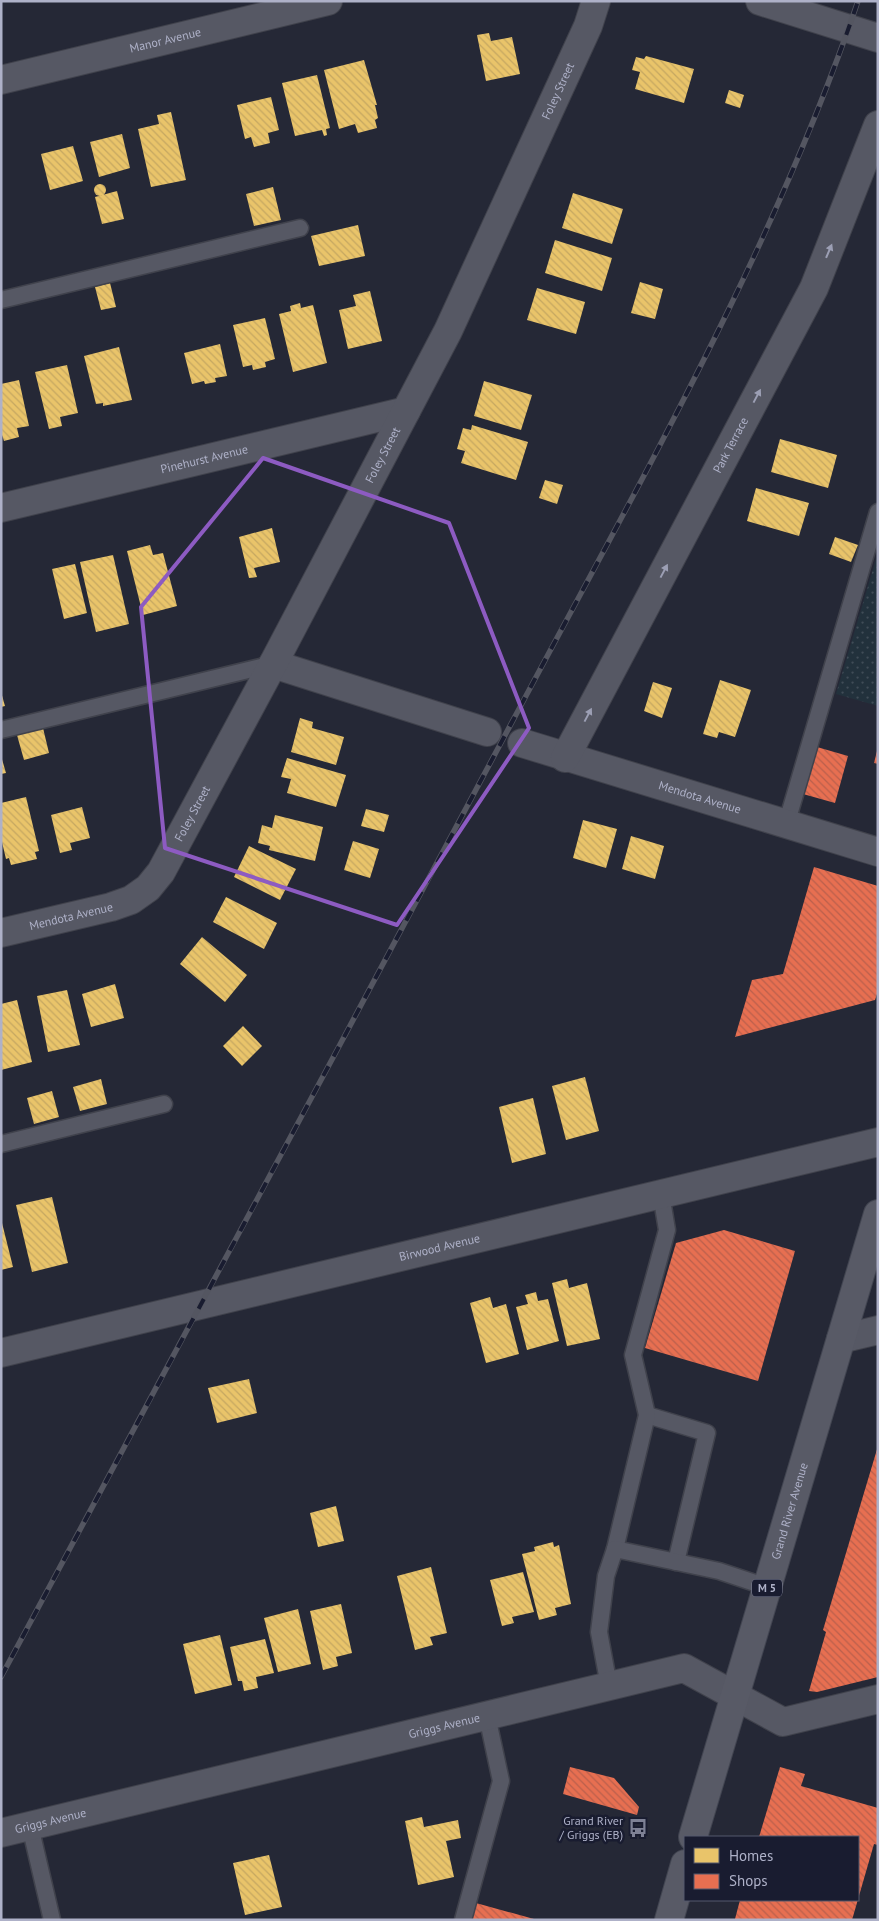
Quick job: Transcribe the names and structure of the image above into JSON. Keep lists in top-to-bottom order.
{
  "streets": {
    "main road": ["Grand River Avenue", "M 5"],
    "street": [
      "Manor Avenue",
      "Foley Street",
      "Park Terrace",
      "Pinehurst Avenue",
      "Mendota Avenue",
      "Birwood Avenue",
      "Griggs Avenue"
    ]
  },
  "crossings": [
    ["Foley Street", "Pinehurst Avenue"],
    ["Foley Street", "Mendota Avenue"],
    ["Park Terrace", "Mendota Avenue"],
    ["Grand River Avenue", "Griggs Avenue"]
  ],
  "one_way": ["Park Terrace"],
  "places": {
    "bus stop": ["Grand River / Griggs (EB)"]
  },
  "legend": ["Homes", "Shops"]
}
